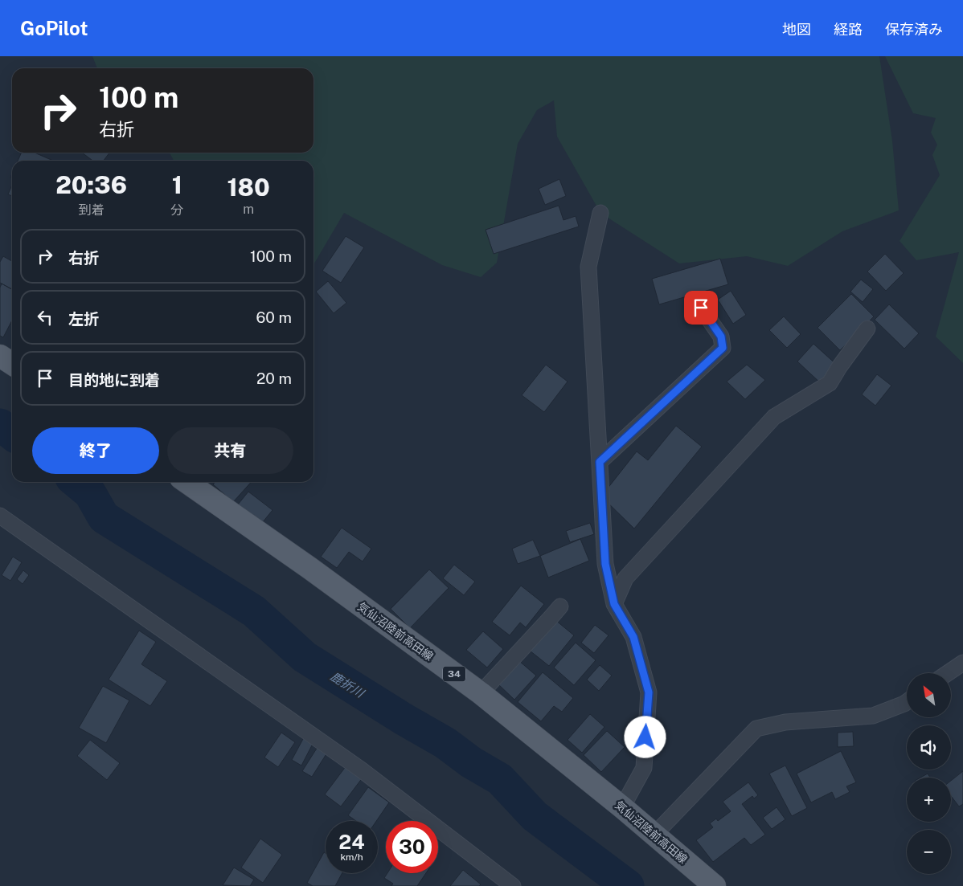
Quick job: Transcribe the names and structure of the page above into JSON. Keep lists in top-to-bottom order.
{
  "streets": {
    "main road": ["気仙沼陸前高田線", "34"]
  },
  "water": ["鹿折川"],
  "north": "top left",
  "page": {
    "header": "GoPilot",
    "nav": ["地図", "経路", "保存済み"],
    "turn": ["100 m", "右折"],
    "eta": [
      "20:36",
      "到着",
      "1",
      "分",
      "180",
      "m"
    ],
    "list": [
      {
        "name": "右折",
        "value": "100 m"
      },
      {
        "name": "左折",
        "value": "60 m"
      },
      {
        "name": "目的地に到着",
        "value": "20 m"
      }
    ],
    "buttons": ["終了", "共有"],
    "map_buttons": ["+", "−"],
    "speed": "24 km/h",
    "limit": "30"
  }
}
